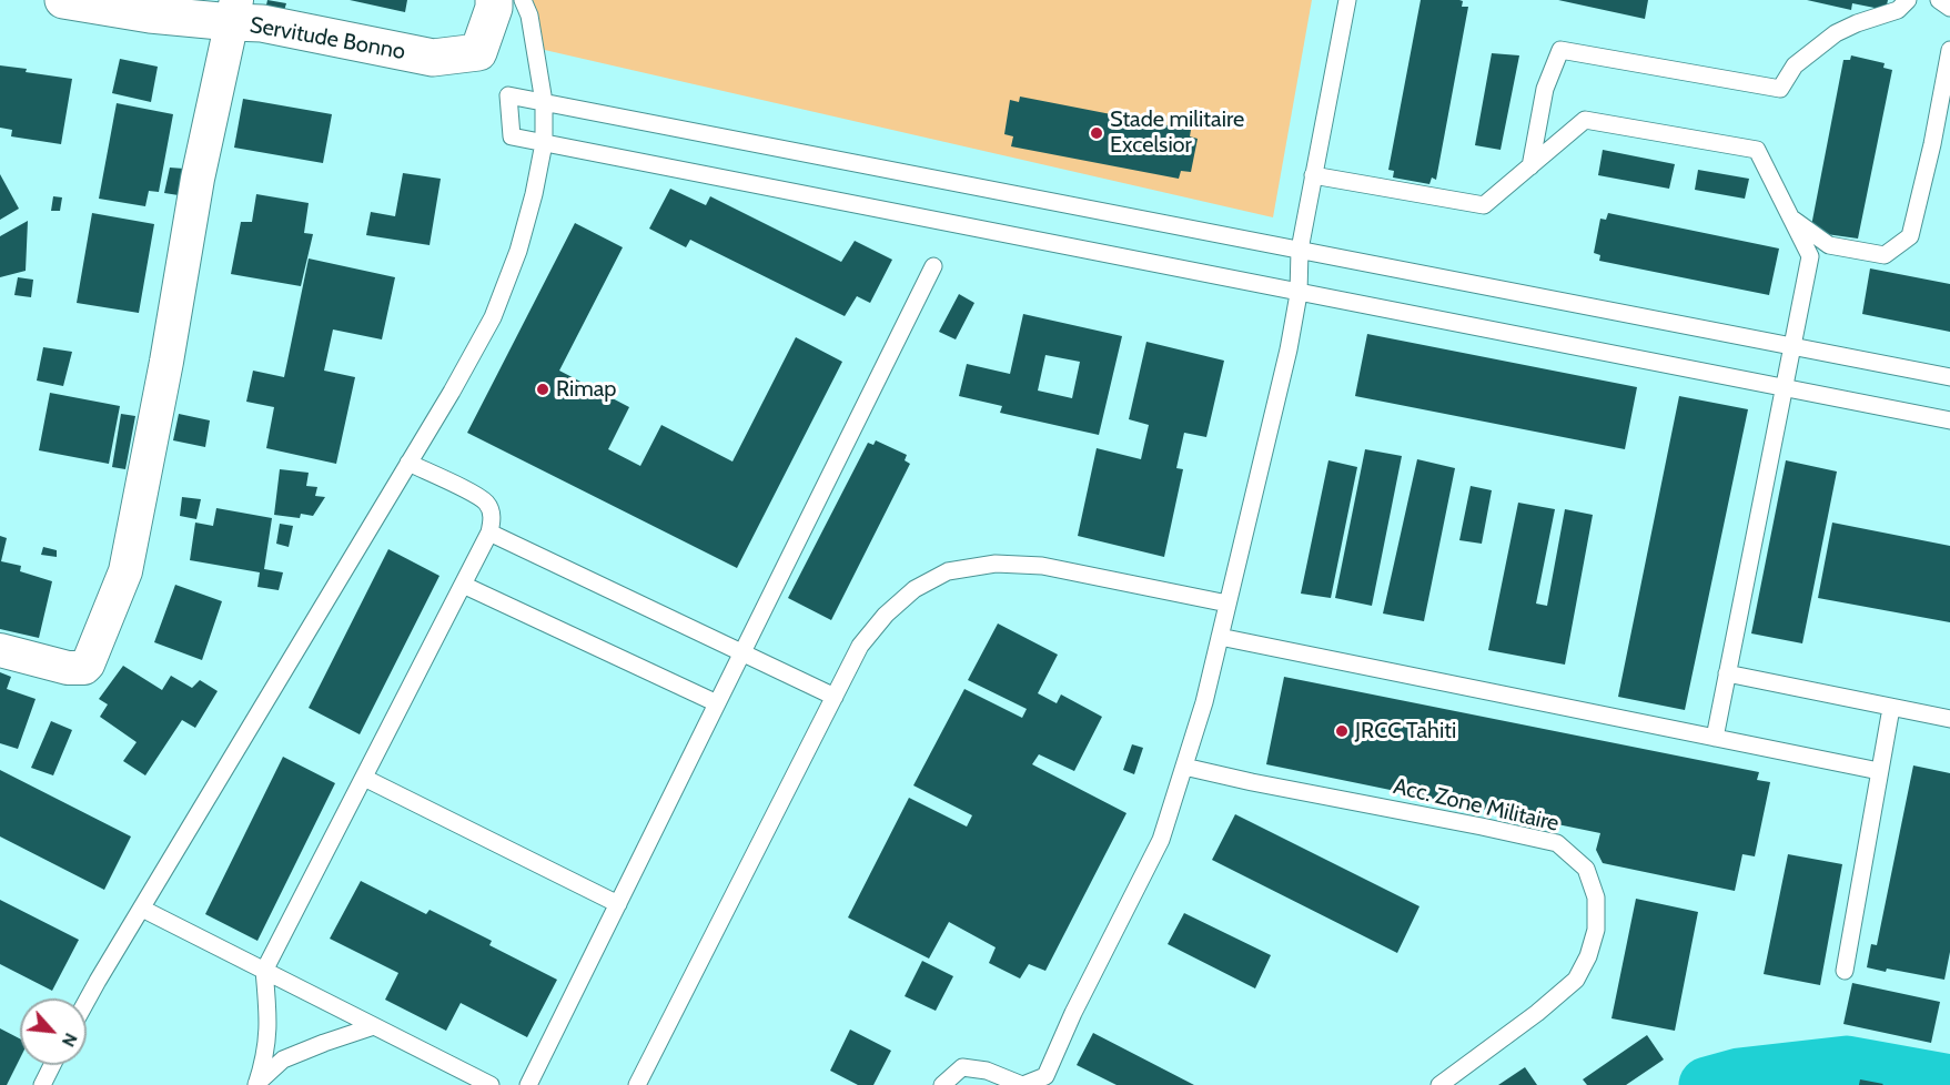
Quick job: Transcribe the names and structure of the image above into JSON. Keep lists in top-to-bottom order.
{
  "streets": {
    "street": ["Servitude Bonno"],
    "lane": ["Acc. Zone Militaire"]
  },
  "places": ["Stade militaire Excelsior", "Rimap", "JRCC Tahiti"],
  "north": "bottom right"
}
